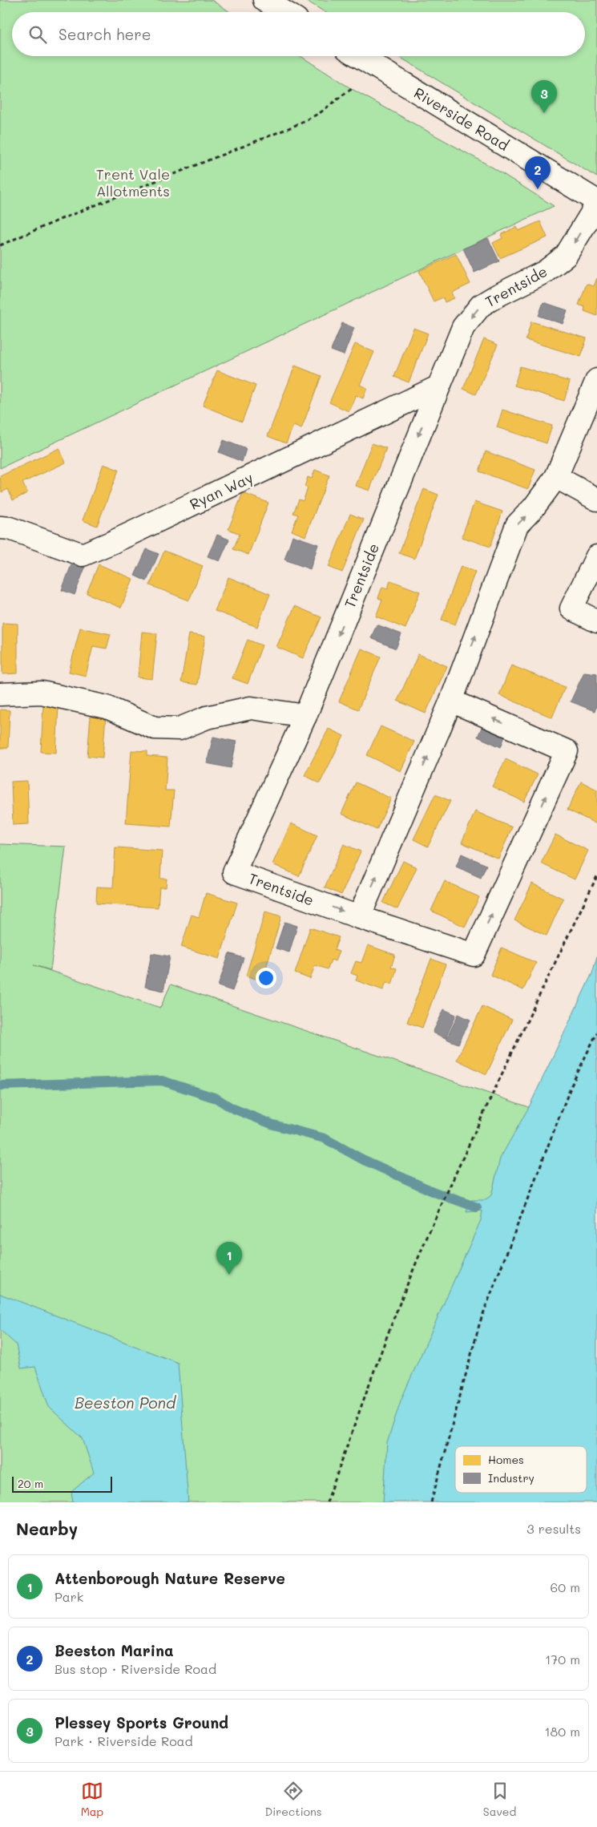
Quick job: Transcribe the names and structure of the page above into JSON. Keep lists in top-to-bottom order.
{
  "streets": {
    "street": ["Riverside Road", "Trentside", "Ryan Way"]
  },
  "crossings": [
    ["Trentside", "Ryan Way"]
  ],
  "water": ["Beeston Pond"],
  "parks": ["Trent Vale Allotments"],
  "legend": ["Homes", "Industry"],
  "scale_bar": "20 m",
  "page": {
    "search": "Search here",
    "pins": ["3", "2", "1"],
    "scale": "20 m",
    "heading": ["Nearby", "3 results"],
    "list": [
      {
        "mark": "1",
        "name": "Attenborough Nature Reserve",
        "note": "Park",
        "value": "60 m"
      },
      {
        "mark": "2",
        "name": "Beeston Marina",
        "note": "Bus stop · Riverside Road",
        "value": "170 m"
      },
      {
        "mark": "3",
        "name": "Plessey Sports Ground",
        "note": "Park · Riverside Road",
        "value": "180 m"
      }
    ],
    "nav": ["Map", "Directions", "Saved"]
  }
}
